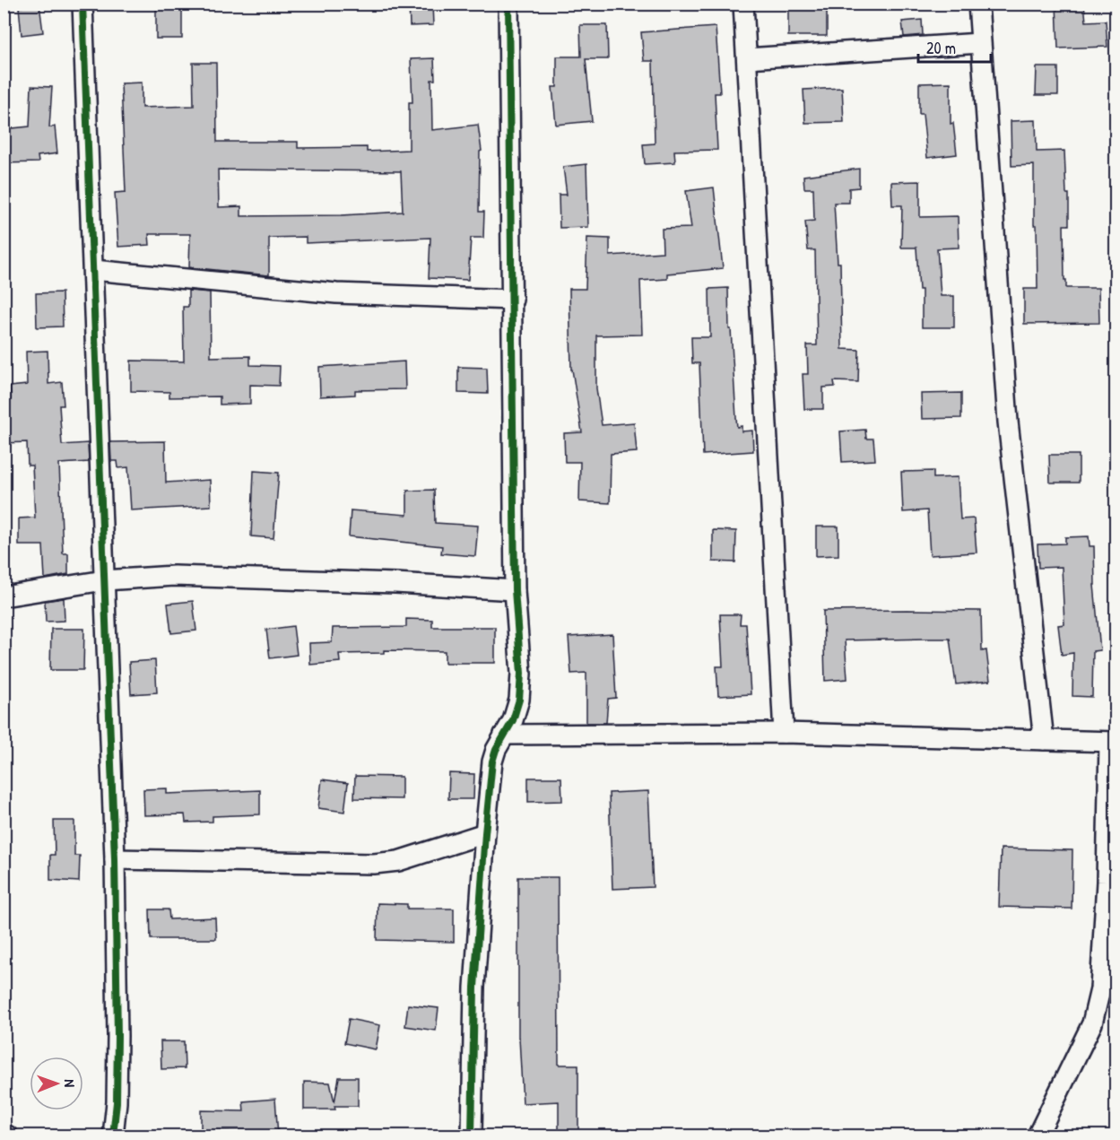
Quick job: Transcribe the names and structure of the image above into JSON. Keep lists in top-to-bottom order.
{
  "scale_bar": "20 m",
  "north": "right"
}
